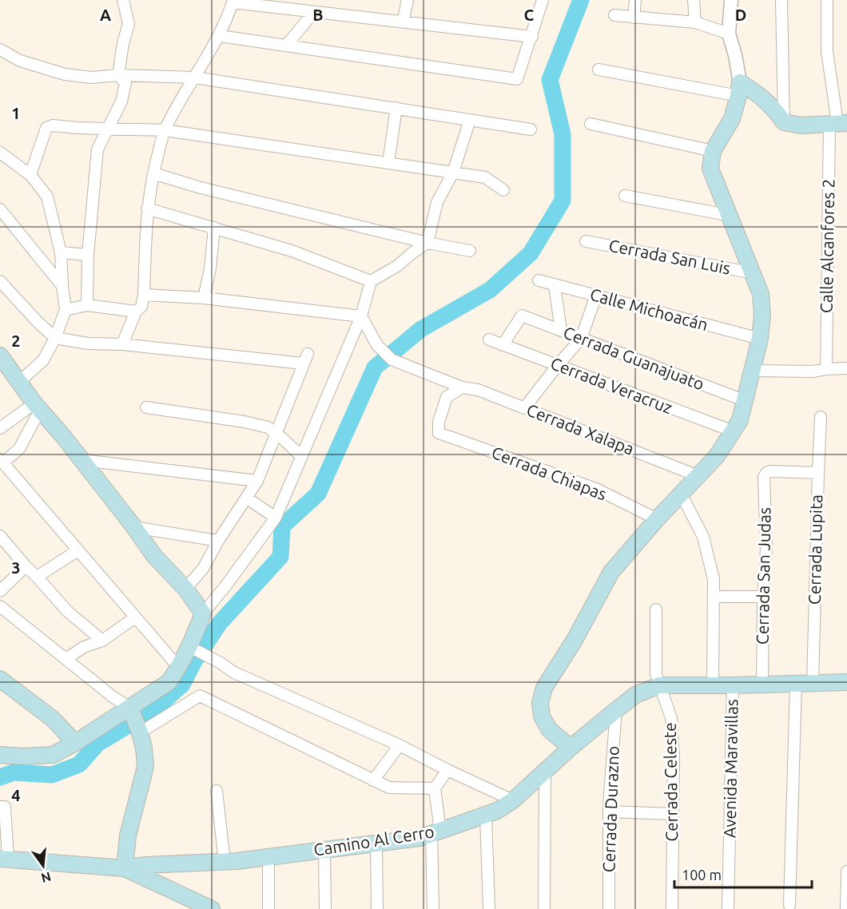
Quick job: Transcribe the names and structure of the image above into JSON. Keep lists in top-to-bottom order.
{
  "streets": {
    "main road": ["Camino Al Cerro"],
    "street": [
      "Calle Alcanfores 2",
      "Cerrada San Luis",
      "Calle Michoacán",
      "Cerrada Guanajuato",
      "Cerrada Veracruz",
      "Cerrada Xalapa",
      "Cerrada Chiapas",
      "Cerrada Lupita",
      "Cerrada San Judas",
      "Avenida Maravillas",
      "Cerrada Celeste",
      "Cerrada Durazno"
    ]
  },
  "crossings": [
    ["Cerrada Guanajuato", "Cerrada Veracruz"],
    ["Cerrada Xalapa", "Cerrada Chiapas"],
    ["Cerrada Lupita", "Cerrada San Judas"],
    ["Cerrada Celeste", "Camino Al Cerro"],
    ["Cerrada Durazno", "Camino Al Cerro"]
  ],
  "scale_bar": "100 m",
  "north": "bottom",
  "grid": {
    "columns": [
      "A",
      "B",
      "C",
      "D"
    ],
    "rows": [
      "1",
      "2",
      "3",
      "4"
    ]
  }
}
